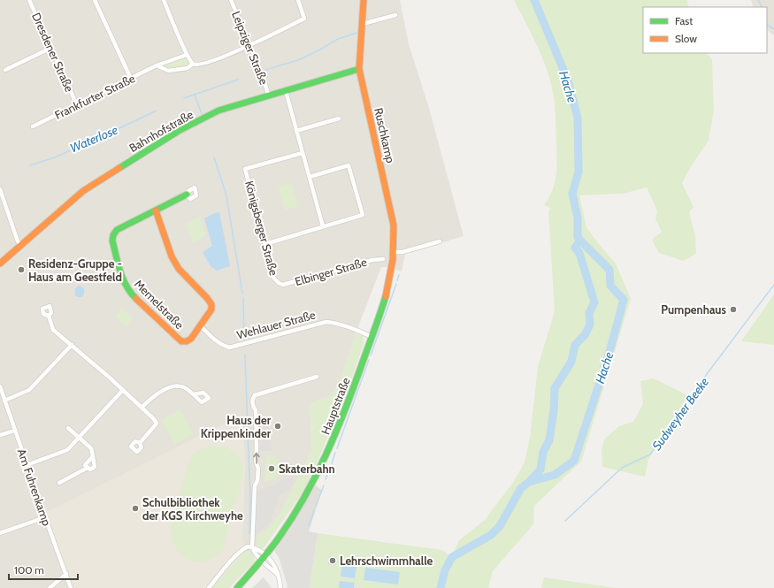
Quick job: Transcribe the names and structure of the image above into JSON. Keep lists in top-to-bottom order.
{
  "streets": {
    "street": [
      "Leipziger Straße",
      "Dresdener Straße",
      "Frankfurter Straße",
      "Bahnhofstraße",
      "Ruschkamp",
      "Königsberger Straße",
      "Elbinger Straße",
      "Memelstraße",
      "Wehlauer Straße",
      "Hauptstraße",
      "Am Fuhrenkamp"
    ]
  },
  "crossings": [
    ["Leipziger Straße", "Bahnhofstraße"],
    ["Dresdener Straße", "Frankfurter Straße"],
    ["Bahnhofstraße", "Ruschkamp"],
    ["Ruschkamp", "Hauptstraße"],
    ["Königsberger Straße", "Elbinger Straße"],
    ["Memelstraße", "Wehlauer Straße"],
    ["Wehlauer Straße", "Hauptstraße"]
  ],
  "water": ["Hache", "Waterlose", "Sudweyher Beeke"],
  "places": [
    "Residenz-Gruppe - Haus am Geestfeld",
    "Pumpenhaus",
    "Haus der Krippenkinder",
    "Skaterbahn",
    "Schulbibliothek der KGS Kirchweyhe",
    "Lehrschwimmhalle"
  ],
  "legend": ["Fast", "Slow"],
  "scale_bar": "100 m"
}
